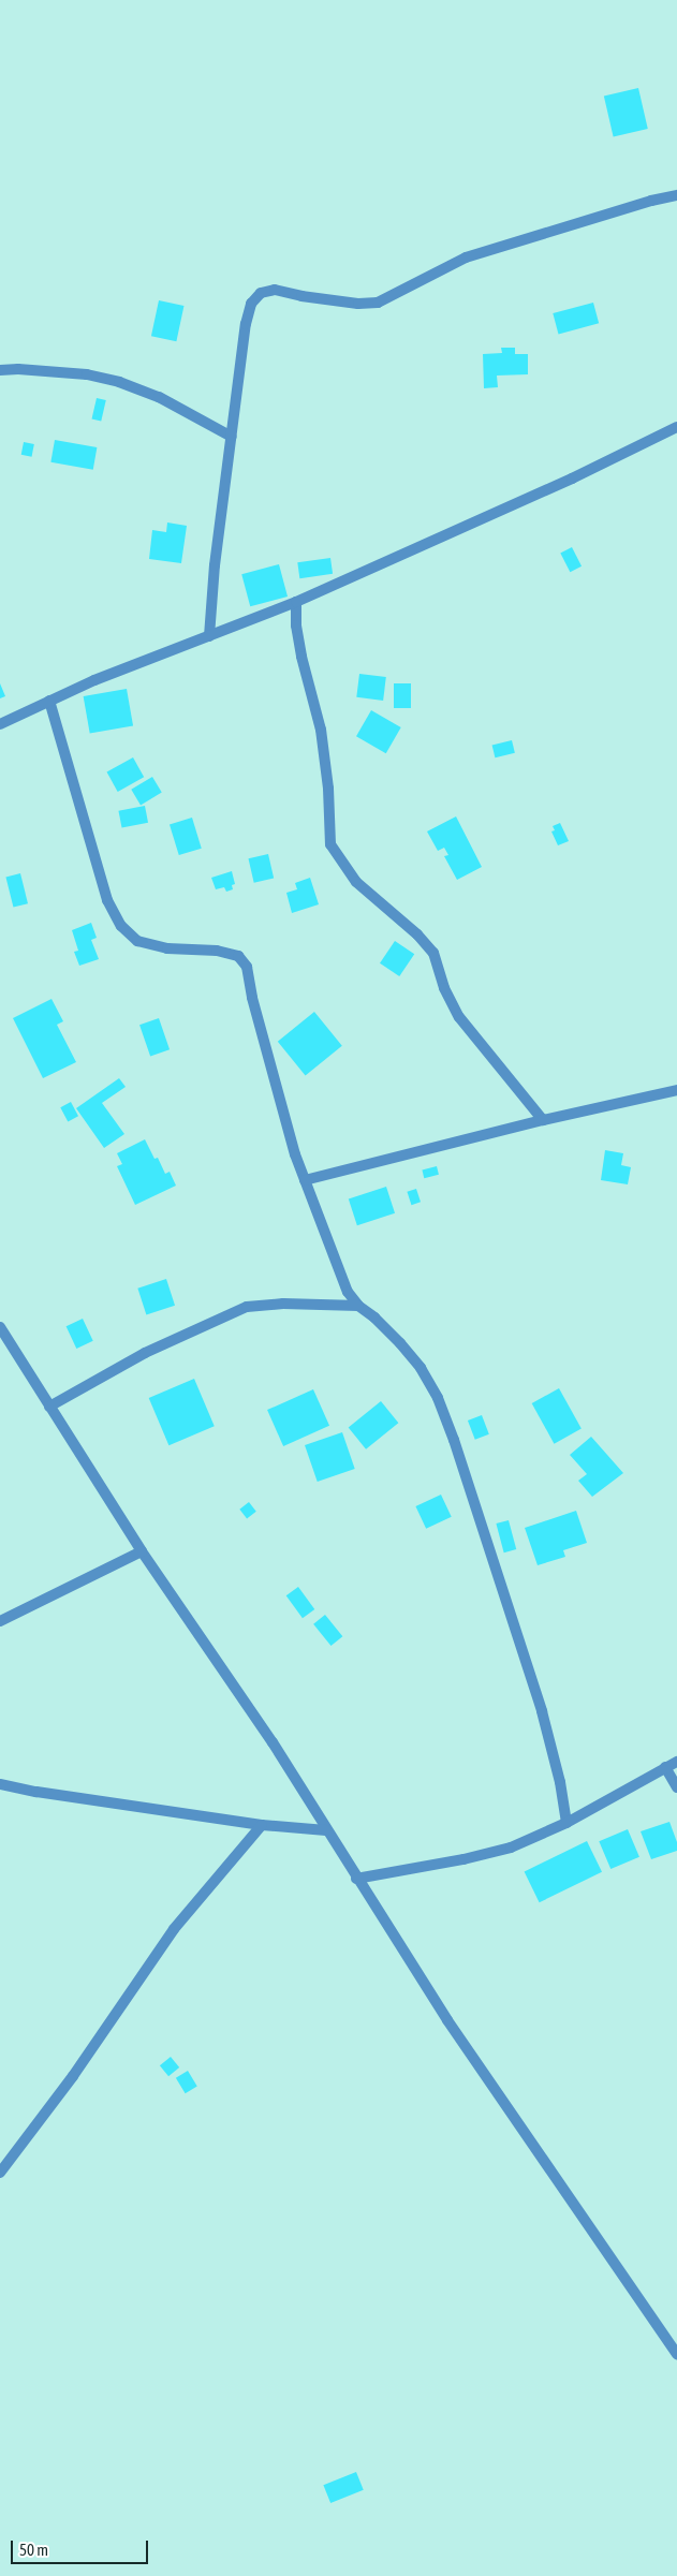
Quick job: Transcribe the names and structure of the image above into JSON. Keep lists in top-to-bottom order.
{
  "scale_bar": "50 m"
}
